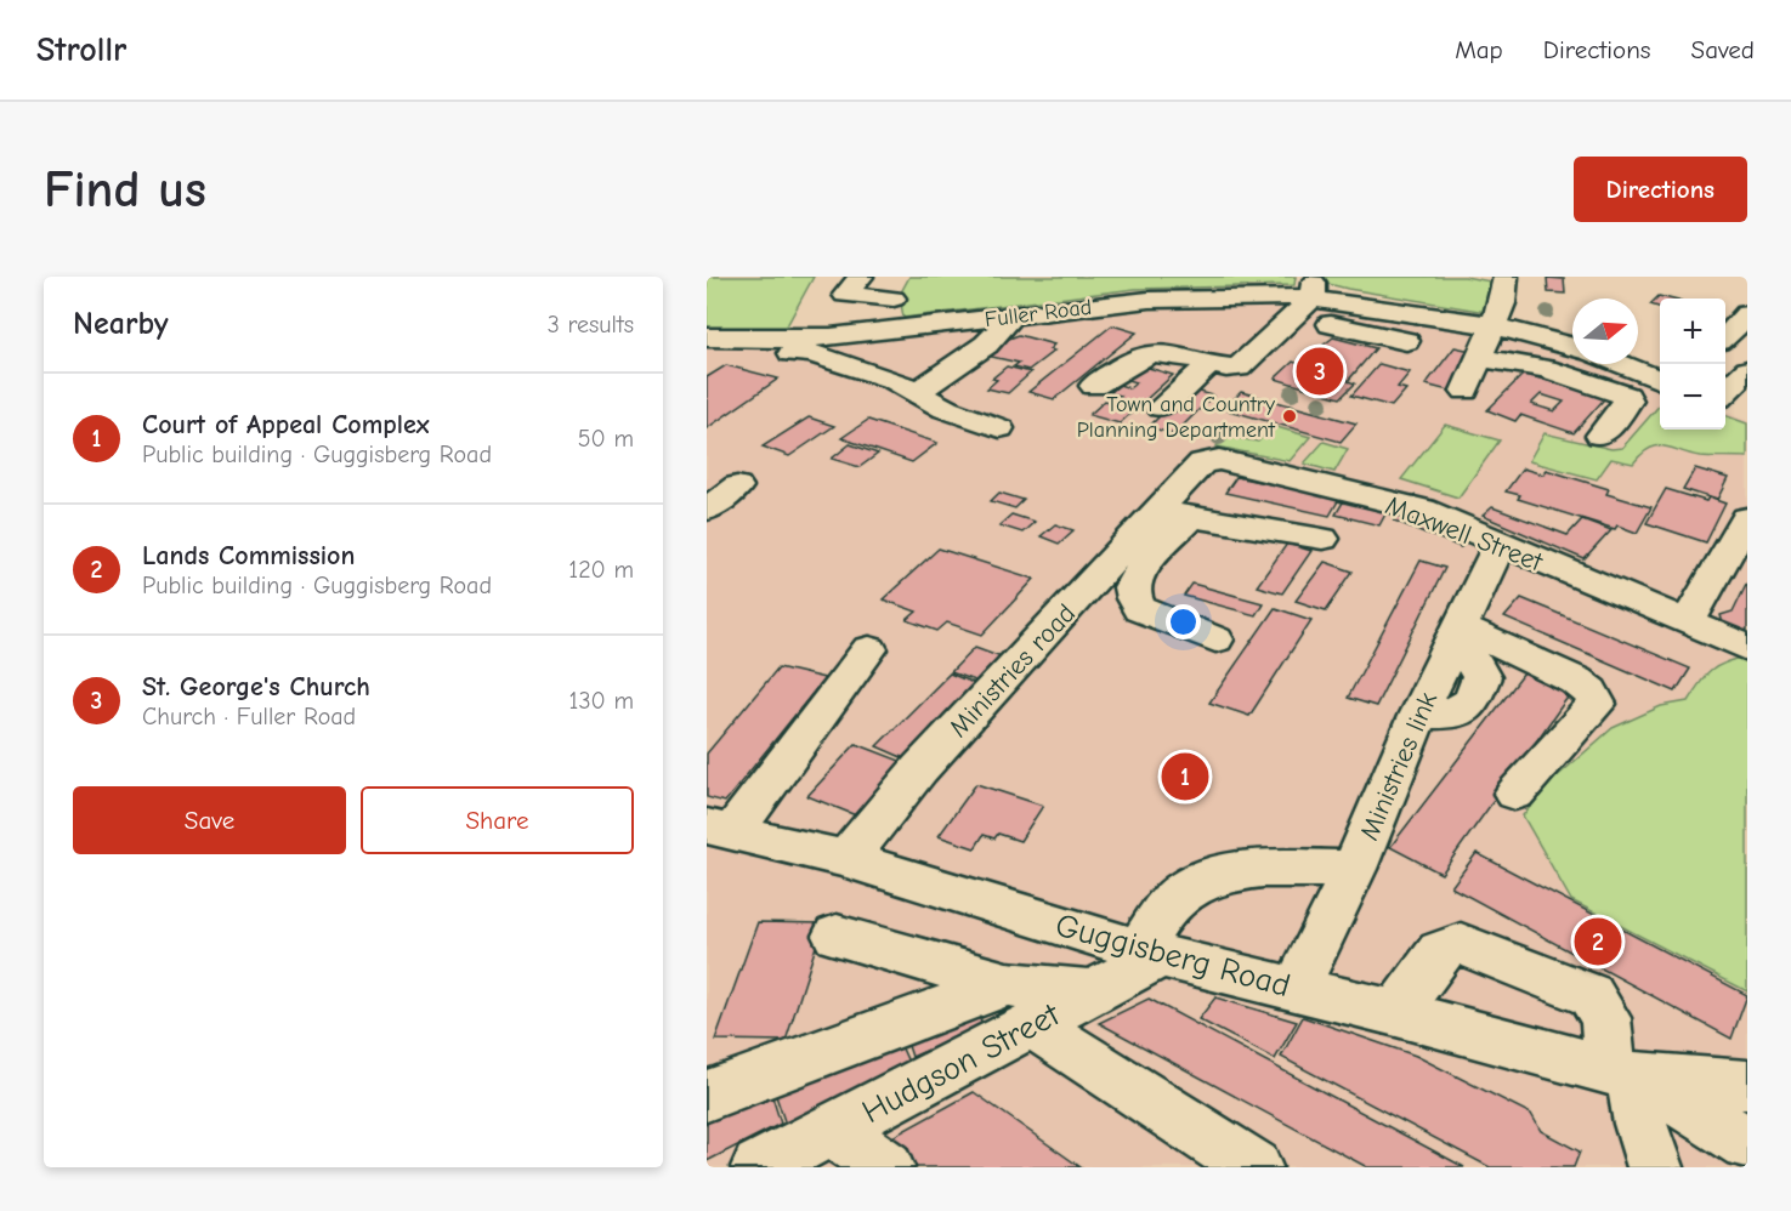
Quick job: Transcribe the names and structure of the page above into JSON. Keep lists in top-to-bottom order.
{
  "streets": {
    "street": [
      "Fuller Road",
      "Maxwell Street",
      "Ministries road",
      "Ministries link",
      "Guggisberg Road",
      "Hudgson Street"
    ]
  },
  "crossings": [
    ["Maxwell Street", "Ministries road"],
    ["Maxwell Street", "Ministries link"],
    ["Ministries road", "Guggisberg Road"],
    ["Ministries link", "Guggisberg Road"],
    ["Guggisberg Road", "Hudgson Street"]
  ],
  "places": ["Town and Country Planning Department"],
  "north": "right",
  "page": {
    "header": "Strollr",
    "nav": ["Map", "Directions", "Saved"],
    "buttons": [
      "Directions",
      ["Save", "Share"]
    ],
    "title": "Find us",
    "heading": ["Nearby", "3 results"],
    "map_buttons": ["+", "−"],
    "pins": ["3", "1", "2"],
    "list": [
      {
        "mark": "1",
        "name": "Court of Appeal Complex",
        "note": "Public building · Guggisberg Road",
        "value": "50 m"
      },
      {
        "mark": "2",
        "name": "Lands Commission",
        "note": "Public building · Guggisberg Road",
        "value": "120 m"
      },
      {
        "mark": "3",
        "name": "St. George's Church",
        "note": "Church · Fuller Road",
        "value": "130 m"
      }
    ]
  }
}
